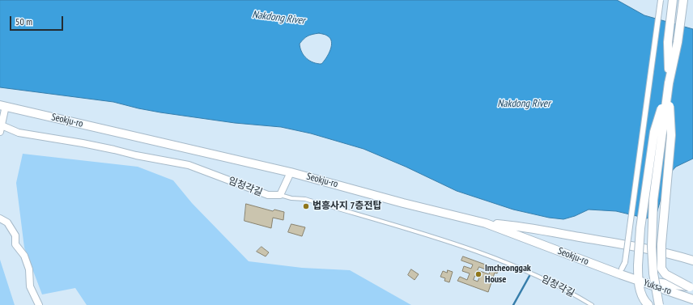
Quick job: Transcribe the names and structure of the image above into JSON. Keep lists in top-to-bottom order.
{
  "streets": {
    "street": ["Seokju-ro", "임청각길", "Yuksa-ro"]
  },
  "crossings": [
    ["Seokju-ro", "Yuksa-ro"]
  ],
  "water": ["Nakdong River"],
  "places": ["법흥사지 7층전탑", "Imcheonggak House"],
  "scale_bar": "50 m"
}
